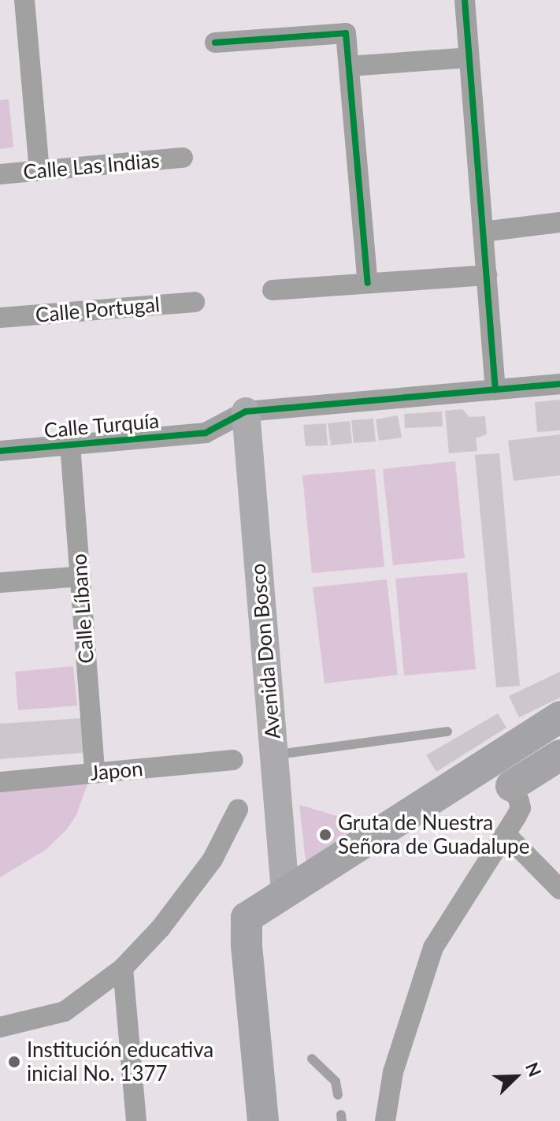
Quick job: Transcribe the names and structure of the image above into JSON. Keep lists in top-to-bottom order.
{
  "streets": {
    "main road": ["Avenida Don Bosco"],
    "street": [
      "Calle Las Indias",
      "Calle Portugal",
      "Calle Turquía",
      "Calle Líbano",
      "Japon"
    ]
  },
  "crossings": [
    ["Calle Turquía", "Calle Líbano"],
    ["Calle Turquía", "Avenida Don Bosco"],
    ["Calle Líbano", "Japon"]
  ],
  "places": ["Gruta de Nuestra Señora de Guadalupe", "Institución educativa inicial No. 1377"],
  "north": "top right"
}
